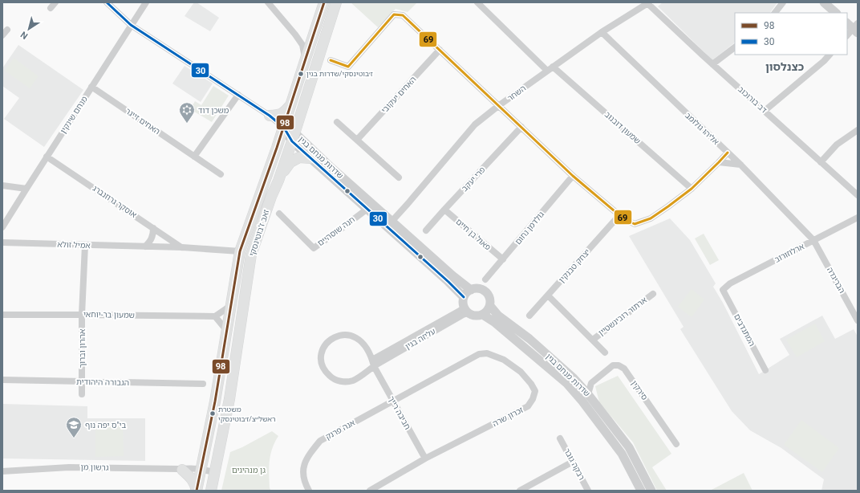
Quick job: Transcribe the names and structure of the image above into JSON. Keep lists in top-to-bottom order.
{
  "streets": {
    "main road": ["זאב ז'בוטינסקי"],
    "street": [
      "השחר",
      "האחים יעקובי",
      "דב בורוכוב",
      "מנחם שינקין",
      "האחים זייגר",
      "שמעון דובנוב",
      "אליהו גולומב",
      "שדרות מנחם בגין",
      "פרי יעקב",
      "אוסקר גרוזנברג",
      "גולדמן נחום",
      "חנה שוסהיים",
      "פאול בן חיים",
      "אמיל זולא",
      "ארלוזורוב",
      "יצחק טבנקין",
      "הבריגדה",
      "שמעון בר-יוחאי",
      "ארתור רובינשטיין",
      "המתנדבים",
      "עליזה בגין",
      "אהרון וברוך",
      "הגבורה היהודית",
      "סירקין",
      "חביבה רייך",
      "זכרון שרה",
      "אנה פרנק",
      "רבקה גובר",
      "גרשון מן"
    ]
  },
  "crossings": [
    ["השחר", "דב בורוכוב"],
    ["השחר", "שמעון דובנוב"],
    ["השחר", "אליהו גולומב"],
    ["השחר", "שדרות מנחם בגין"],
    ["מנחם שינקין", "האחים זייגר"],
    ["מנחם שינקין", "אוסקר גרוזנברג"],
    ["אליהו גולומב", "ארלוזורוב"],
    ["אליהו גולומב", "הבריגדה"],
    ["שדרות מנחם בגין", "חנה שוסהיים"],
    ["שדרות מנחם בגין", "זאב ז'בוטינסקי"],
    ["שדרות מנחם בגין", "עליזה בגין"],
    ["פרי יעקב", "פאול בן חיים"],
    ["אוסקר גרוזנברג", "אמיל זולא"],
    ["גולדמן נחום", "פאול בן חיים"],
    ["זאב ז'בוטינסקי", "אמיל זולא"],
    ["זאב ז'בוטינסקי", "גרשון מן"],
    ["אמיל זולא", "אהרון וברוך"],
    ["ארלוזורוב", "הבריגדה"],
    ["ארלוזורוב", "המתנדבים"],
    ["שמעון בר-יוחאי", "אהרון וברוך"],
    ["עליזה בגין", "חביבה רייך"],
    ["אהרון וברוך", "הגבורה היהודית"],
    ["חביבה רייך", "זכרון שרה"],
    ["חביבה רייך", "אנה פרנק"],
    ["זכרון שרה", "אנה פרנק"]
  ],
  "districts": ["כצנלסון"],
  "parks": ["גן מנהיגים"],
  "places": {
    "other": ["ז׳בוטינסקי/שדרות בגין", "משטרת ראשל״צ/ז׳בוטינסקי"],
    "synagogue": ["משכן דוד"],
    "school or university": ["בי\"ס יפה נוף"]
  },
  "lines": ["transit line 98", "transit line 30", "transit line 69"],
  "legend": ["98", "30"],
  "north": "bottom left"
}
